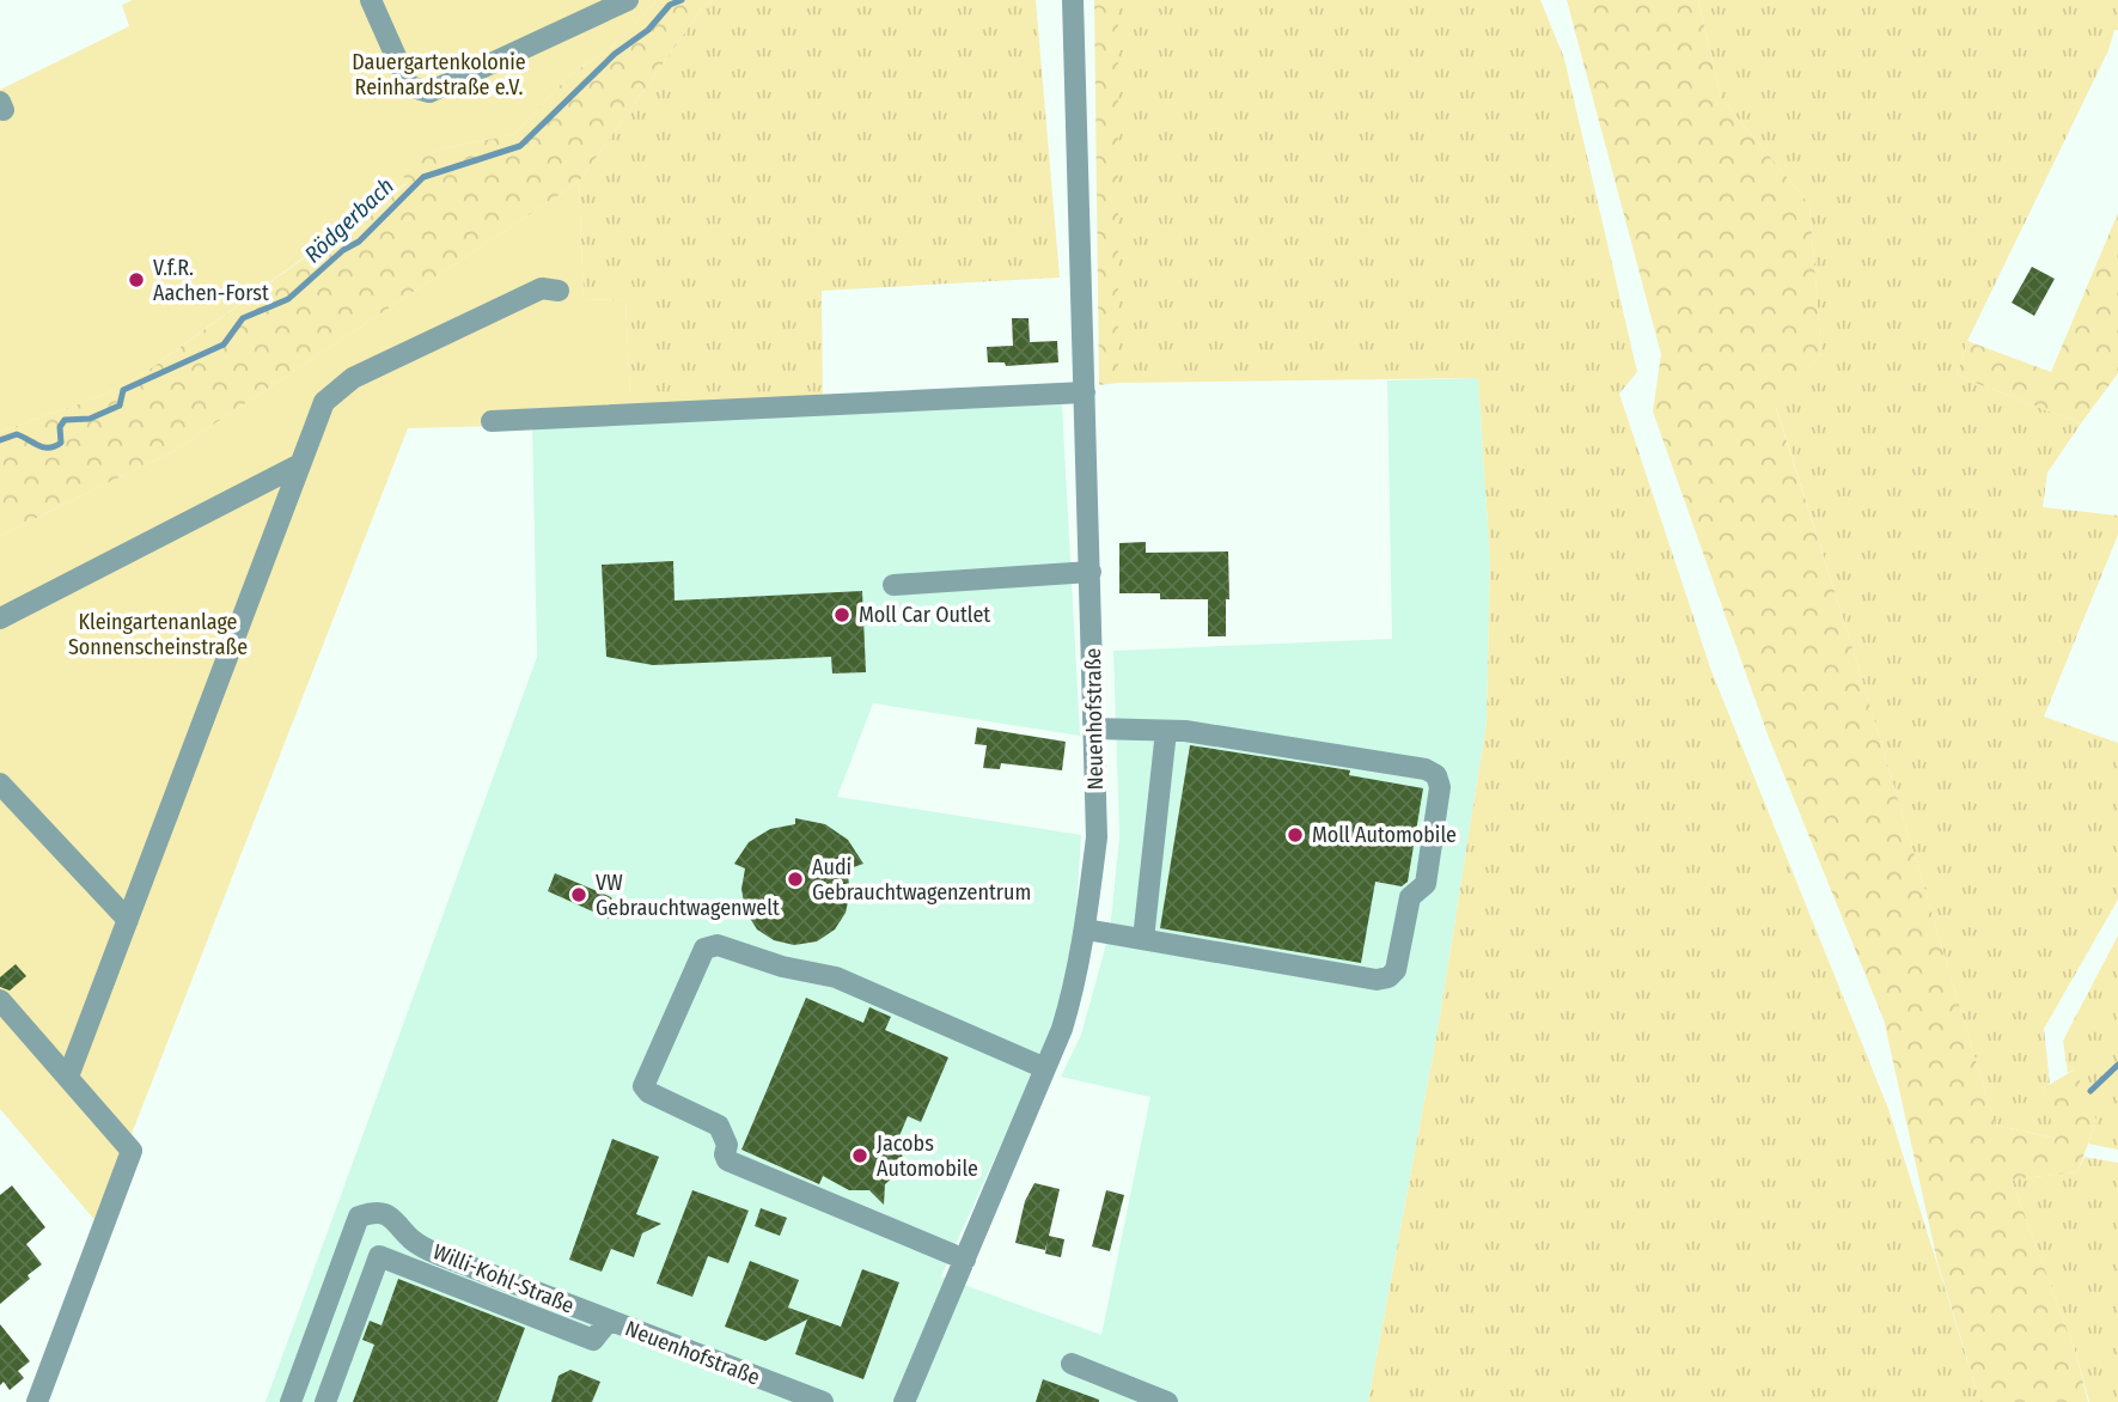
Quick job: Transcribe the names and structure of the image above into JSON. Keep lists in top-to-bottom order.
{
  "streets": {
    "street": ["Neuenhofstraße", "Willi-Kohl-Straße"]
  },
  "crossings": [
    ["Neuenhofstraße", "Willi-Kohl-Straße"]
  ],
  "water": ["Rödgerbach"],
  "parks": ["Dauergartenkolonie Reinhardstraße e.V.", "Kleingartenanlage Sonnenscheinstraße"],
  "places": [
    "V.f.R. Aachen-Forst",
    "Moll Car Outlet",
    "Moll Automobile",
    "Audi Gebrauchtwagenzentrum",
    "VW Gebrauchtwagenwelt",
    "Jacobs Automobile"
  ]
}
